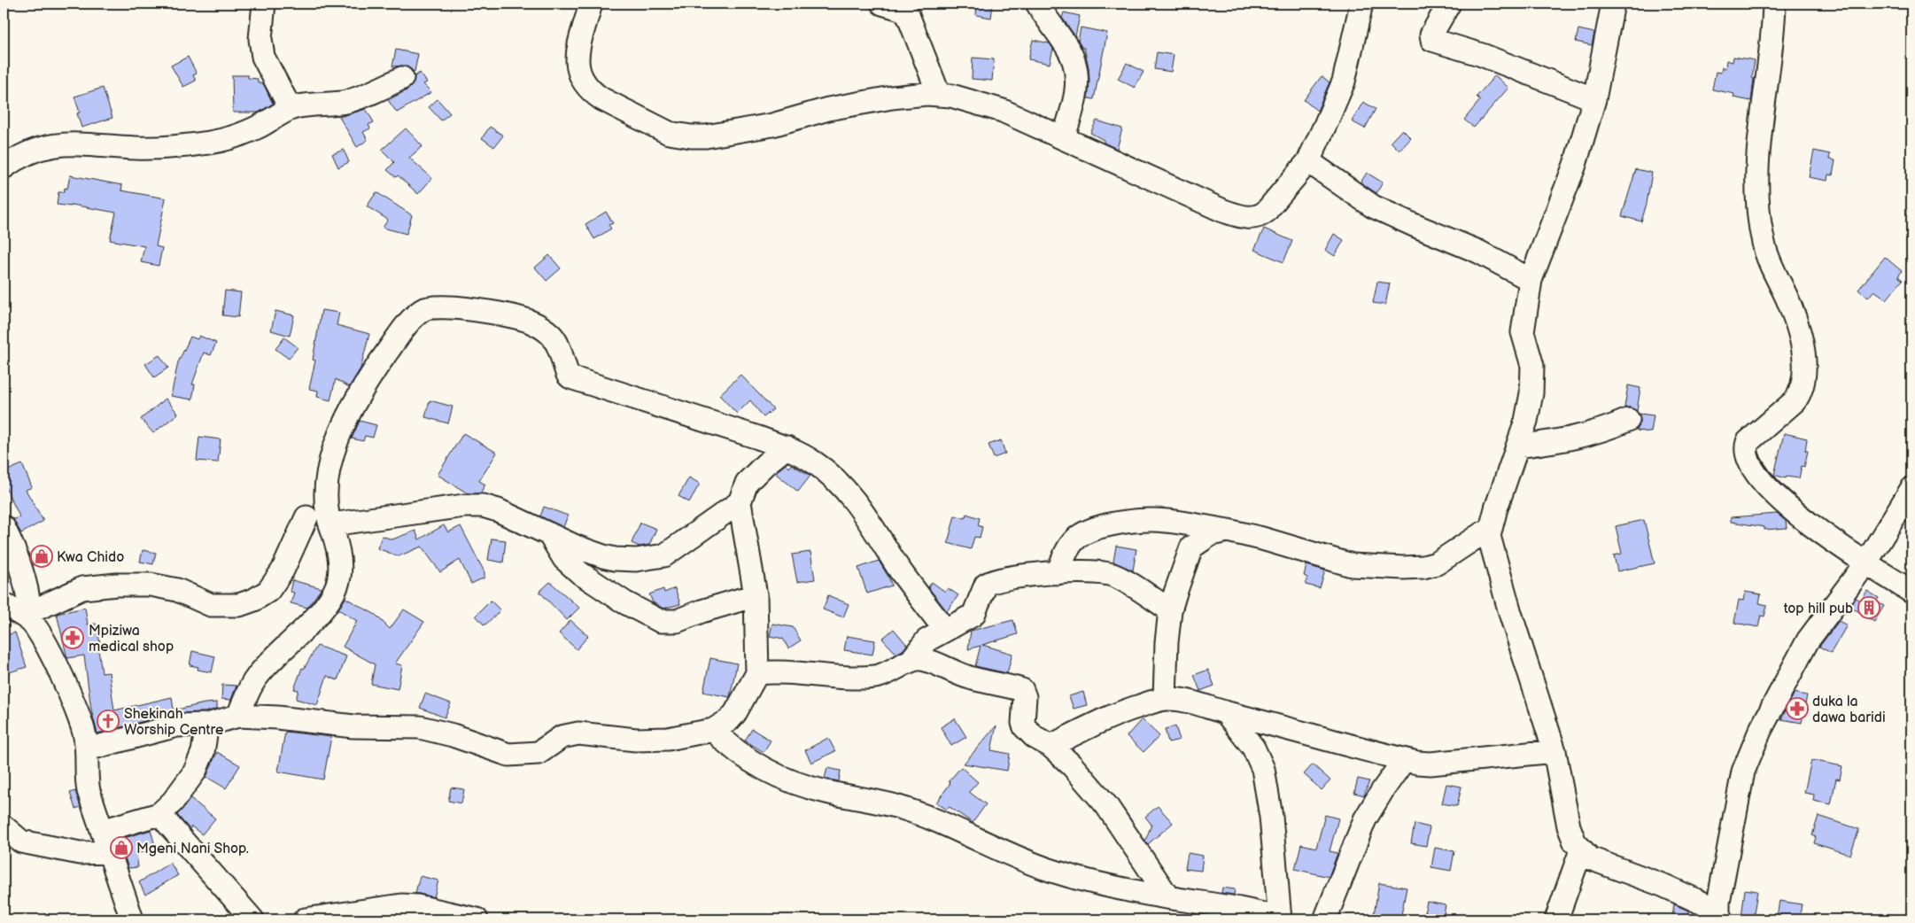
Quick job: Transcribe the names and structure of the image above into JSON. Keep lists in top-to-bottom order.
{
  "places": {
    "shop": ["Kwa Chido", "Mgeni Nani Shop."],
    "building": ["top hill pub"],
    "pharmacy": ["Mpiziwa medical shop", "duka la dawa baridi"],
    "church": ["Shekinah Worship Centre"]
  }
}
